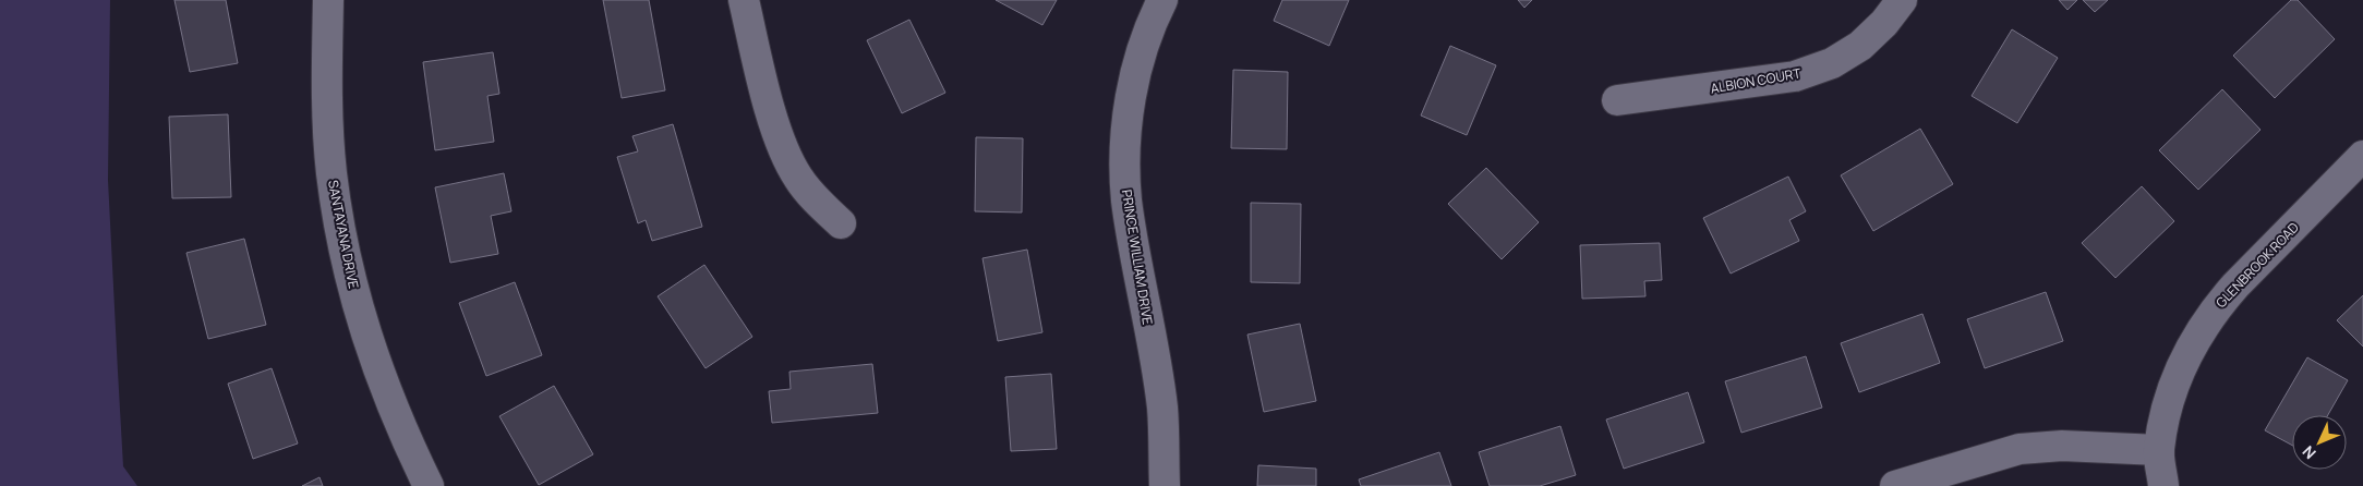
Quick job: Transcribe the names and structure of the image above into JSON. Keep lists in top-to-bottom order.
{
  "streets": {
    "street": [
      "ALBION COURT",
      "SANTAYANA DRIVE",
      "PRINCE WILLIAM DRIVE",
      "GLENBROOK ROAD"
    ]
  },
  "north": "bottom left"
}
